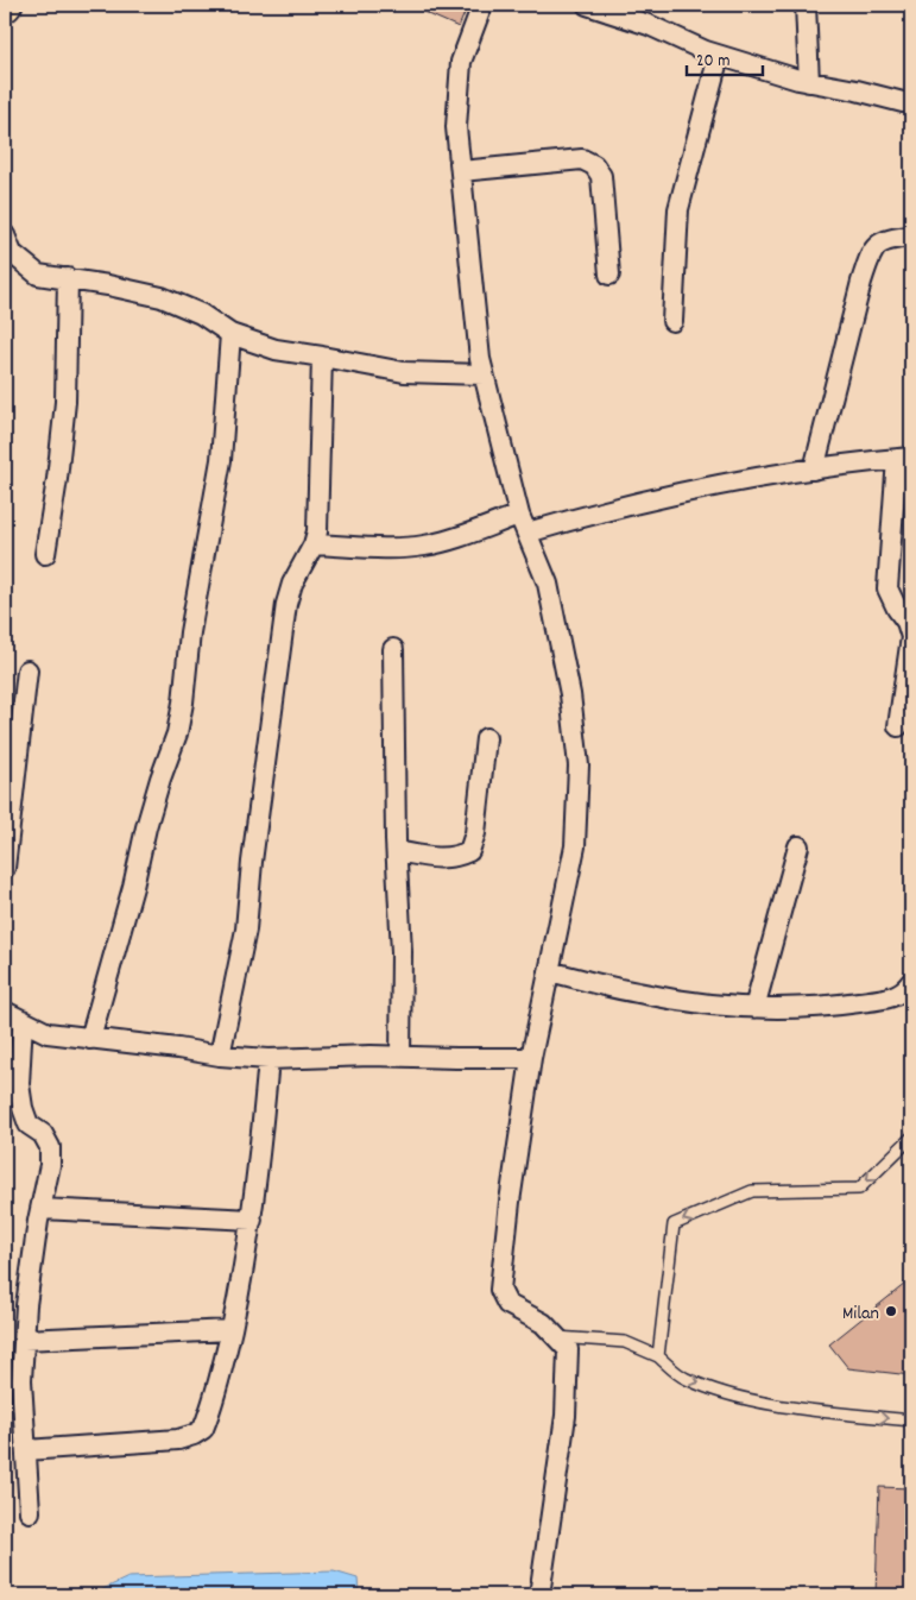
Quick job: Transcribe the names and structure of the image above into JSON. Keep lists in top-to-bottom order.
{
  "places": ["Milan"],
  "scale_bar": "20 m"
}
